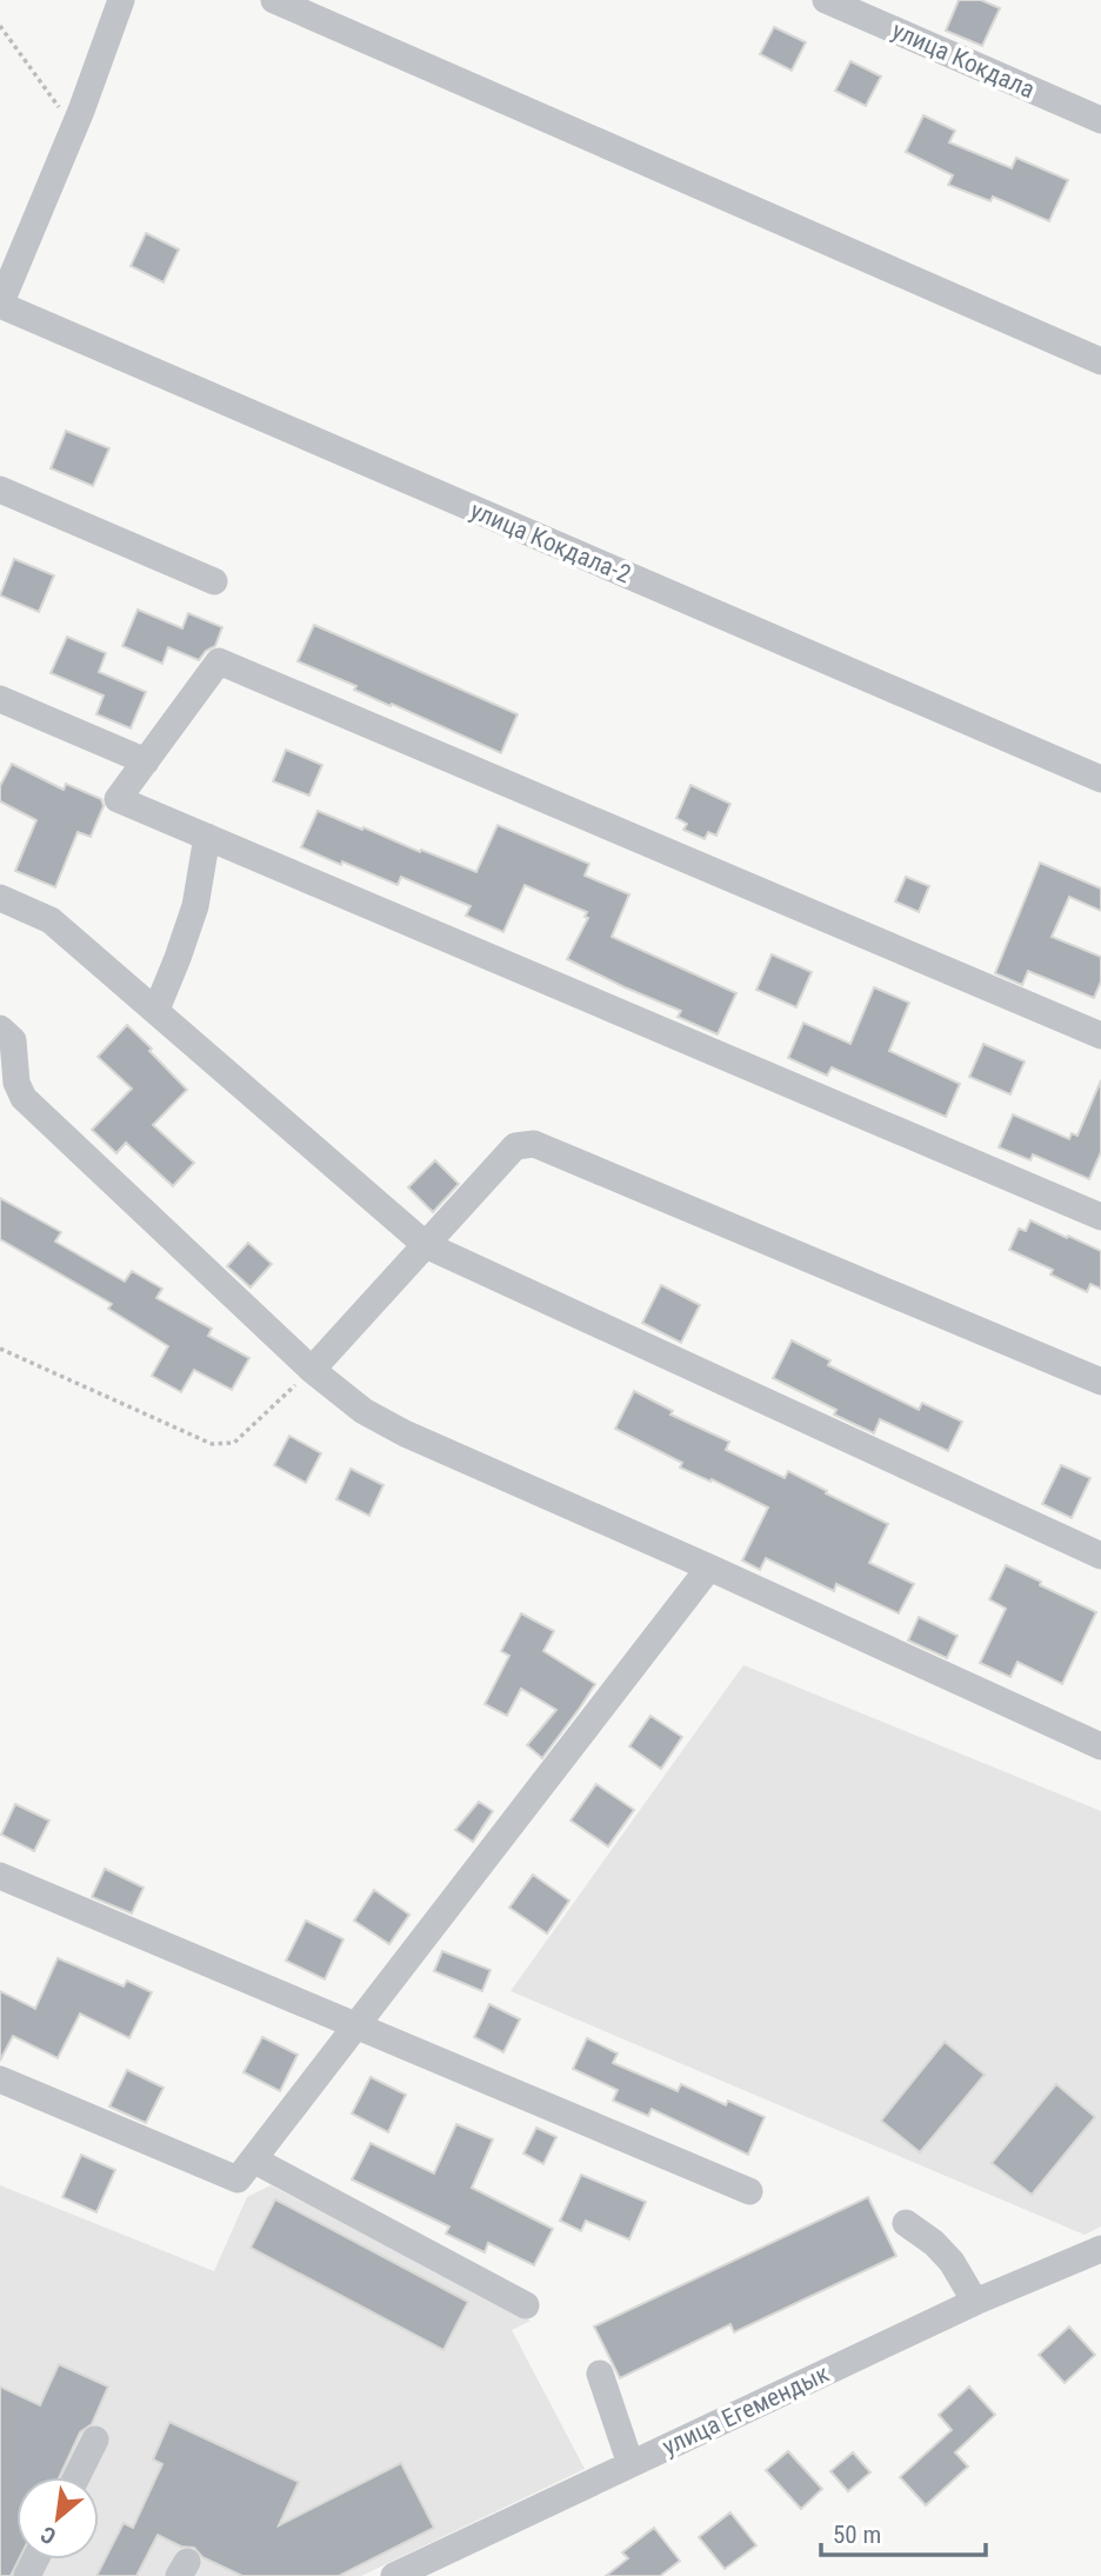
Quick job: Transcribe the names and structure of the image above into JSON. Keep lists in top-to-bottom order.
{
  "streets": {
    "street": ["улица Кокдала", "улица Кокдала-2", "улица Егемендык"]
  },
  "scale_bar": "50 m",
  "north": "bottom left"
}
